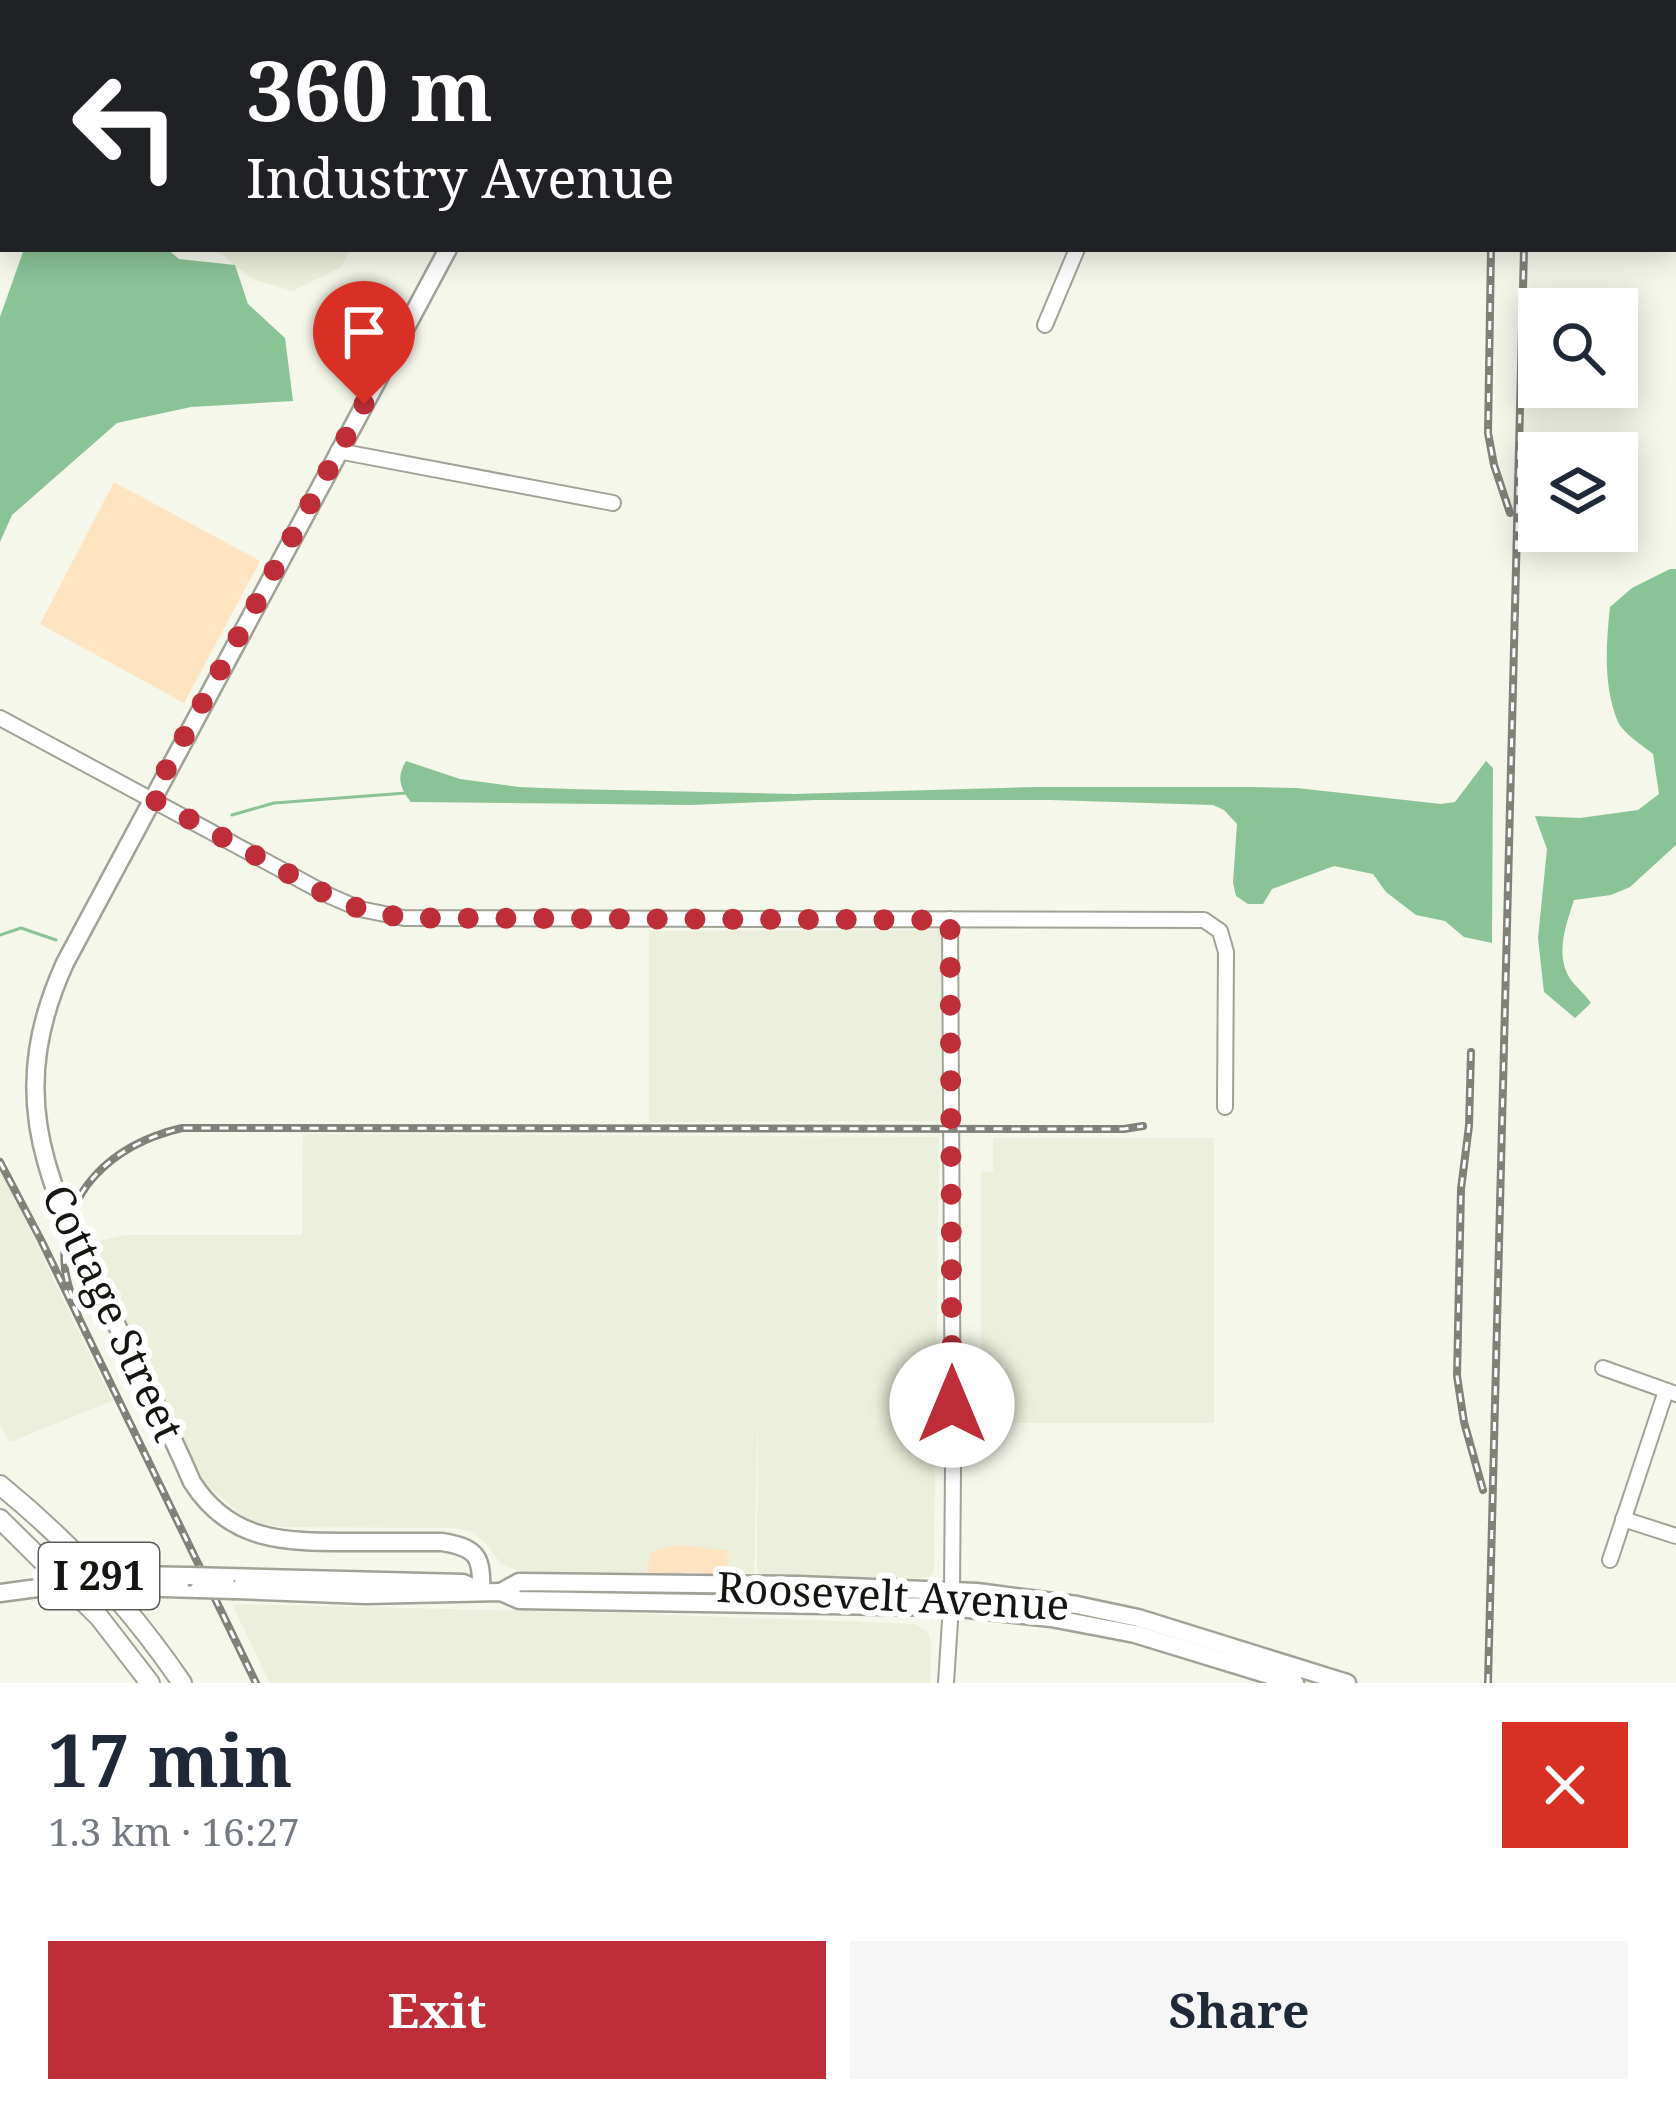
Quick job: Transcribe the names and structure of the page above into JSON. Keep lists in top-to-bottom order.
{
  "streets": {
    "highway": ["I 291"],
    "main road": ["Cottage Street", "Roosevelt Avenue"]
  },
  "crossings": [
    ["Cottage Street", "Roosevelt Avenue"]
  ],
  "page": {
    "turn": ["360 m", "Industry Avenue"],
    "heading": ["17 min", "1.3 km · 16:27"],
    "buttons": ["Exit", "Share"]
  }
}
